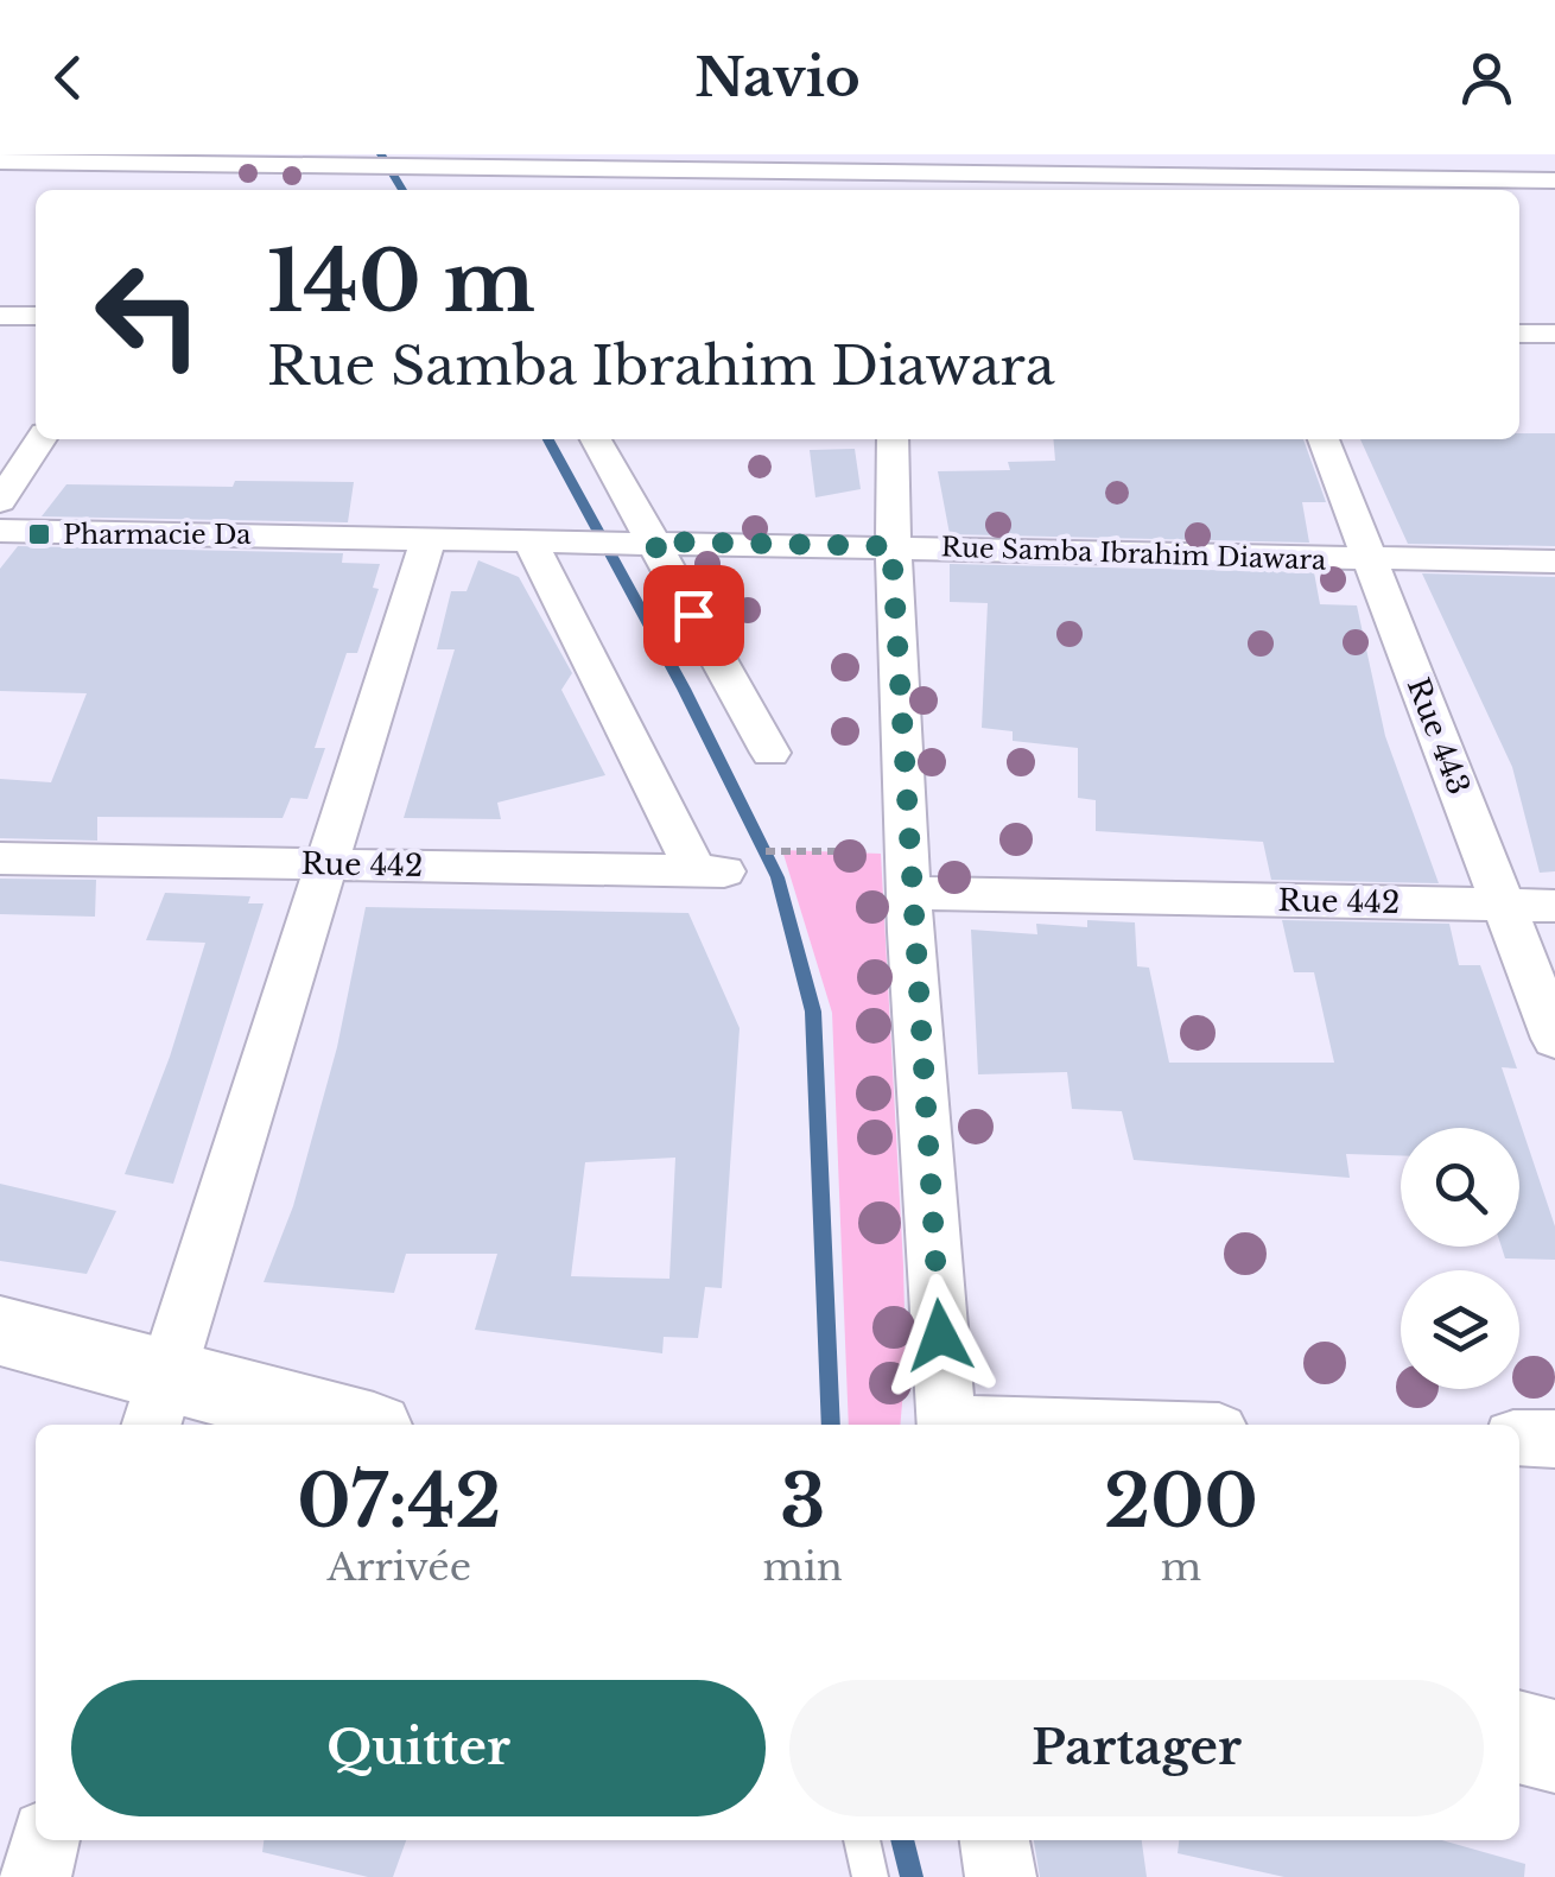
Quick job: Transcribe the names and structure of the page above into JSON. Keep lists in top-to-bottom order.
{
  "streets": {
    "street": ["Rue Samba Ibrahim Diawara", "Rue 443", "Rue 442"]
  },
  "crossings": [
    ["Rue Samba Ibrahim Diawara", "Rue 443"],
    ["Rue Samba Ibrahim Diawara", "Rue 442"],
    ["Rue 443", "Rue 442"]
  ],
  "places": {
    "transit": ["Pharmacie Da"]
  },
  "page": {
    "header": "Navio",
    "turn": ["140 m", "Rue Samba Ibrahim Diawara"],
    "eta": [
      "07:42",
      "Arrivée",
      "3",
      "min",
      "200",
      "m"
    ],
    "buttons": ["Quitter", "Partager"]
  }
}
